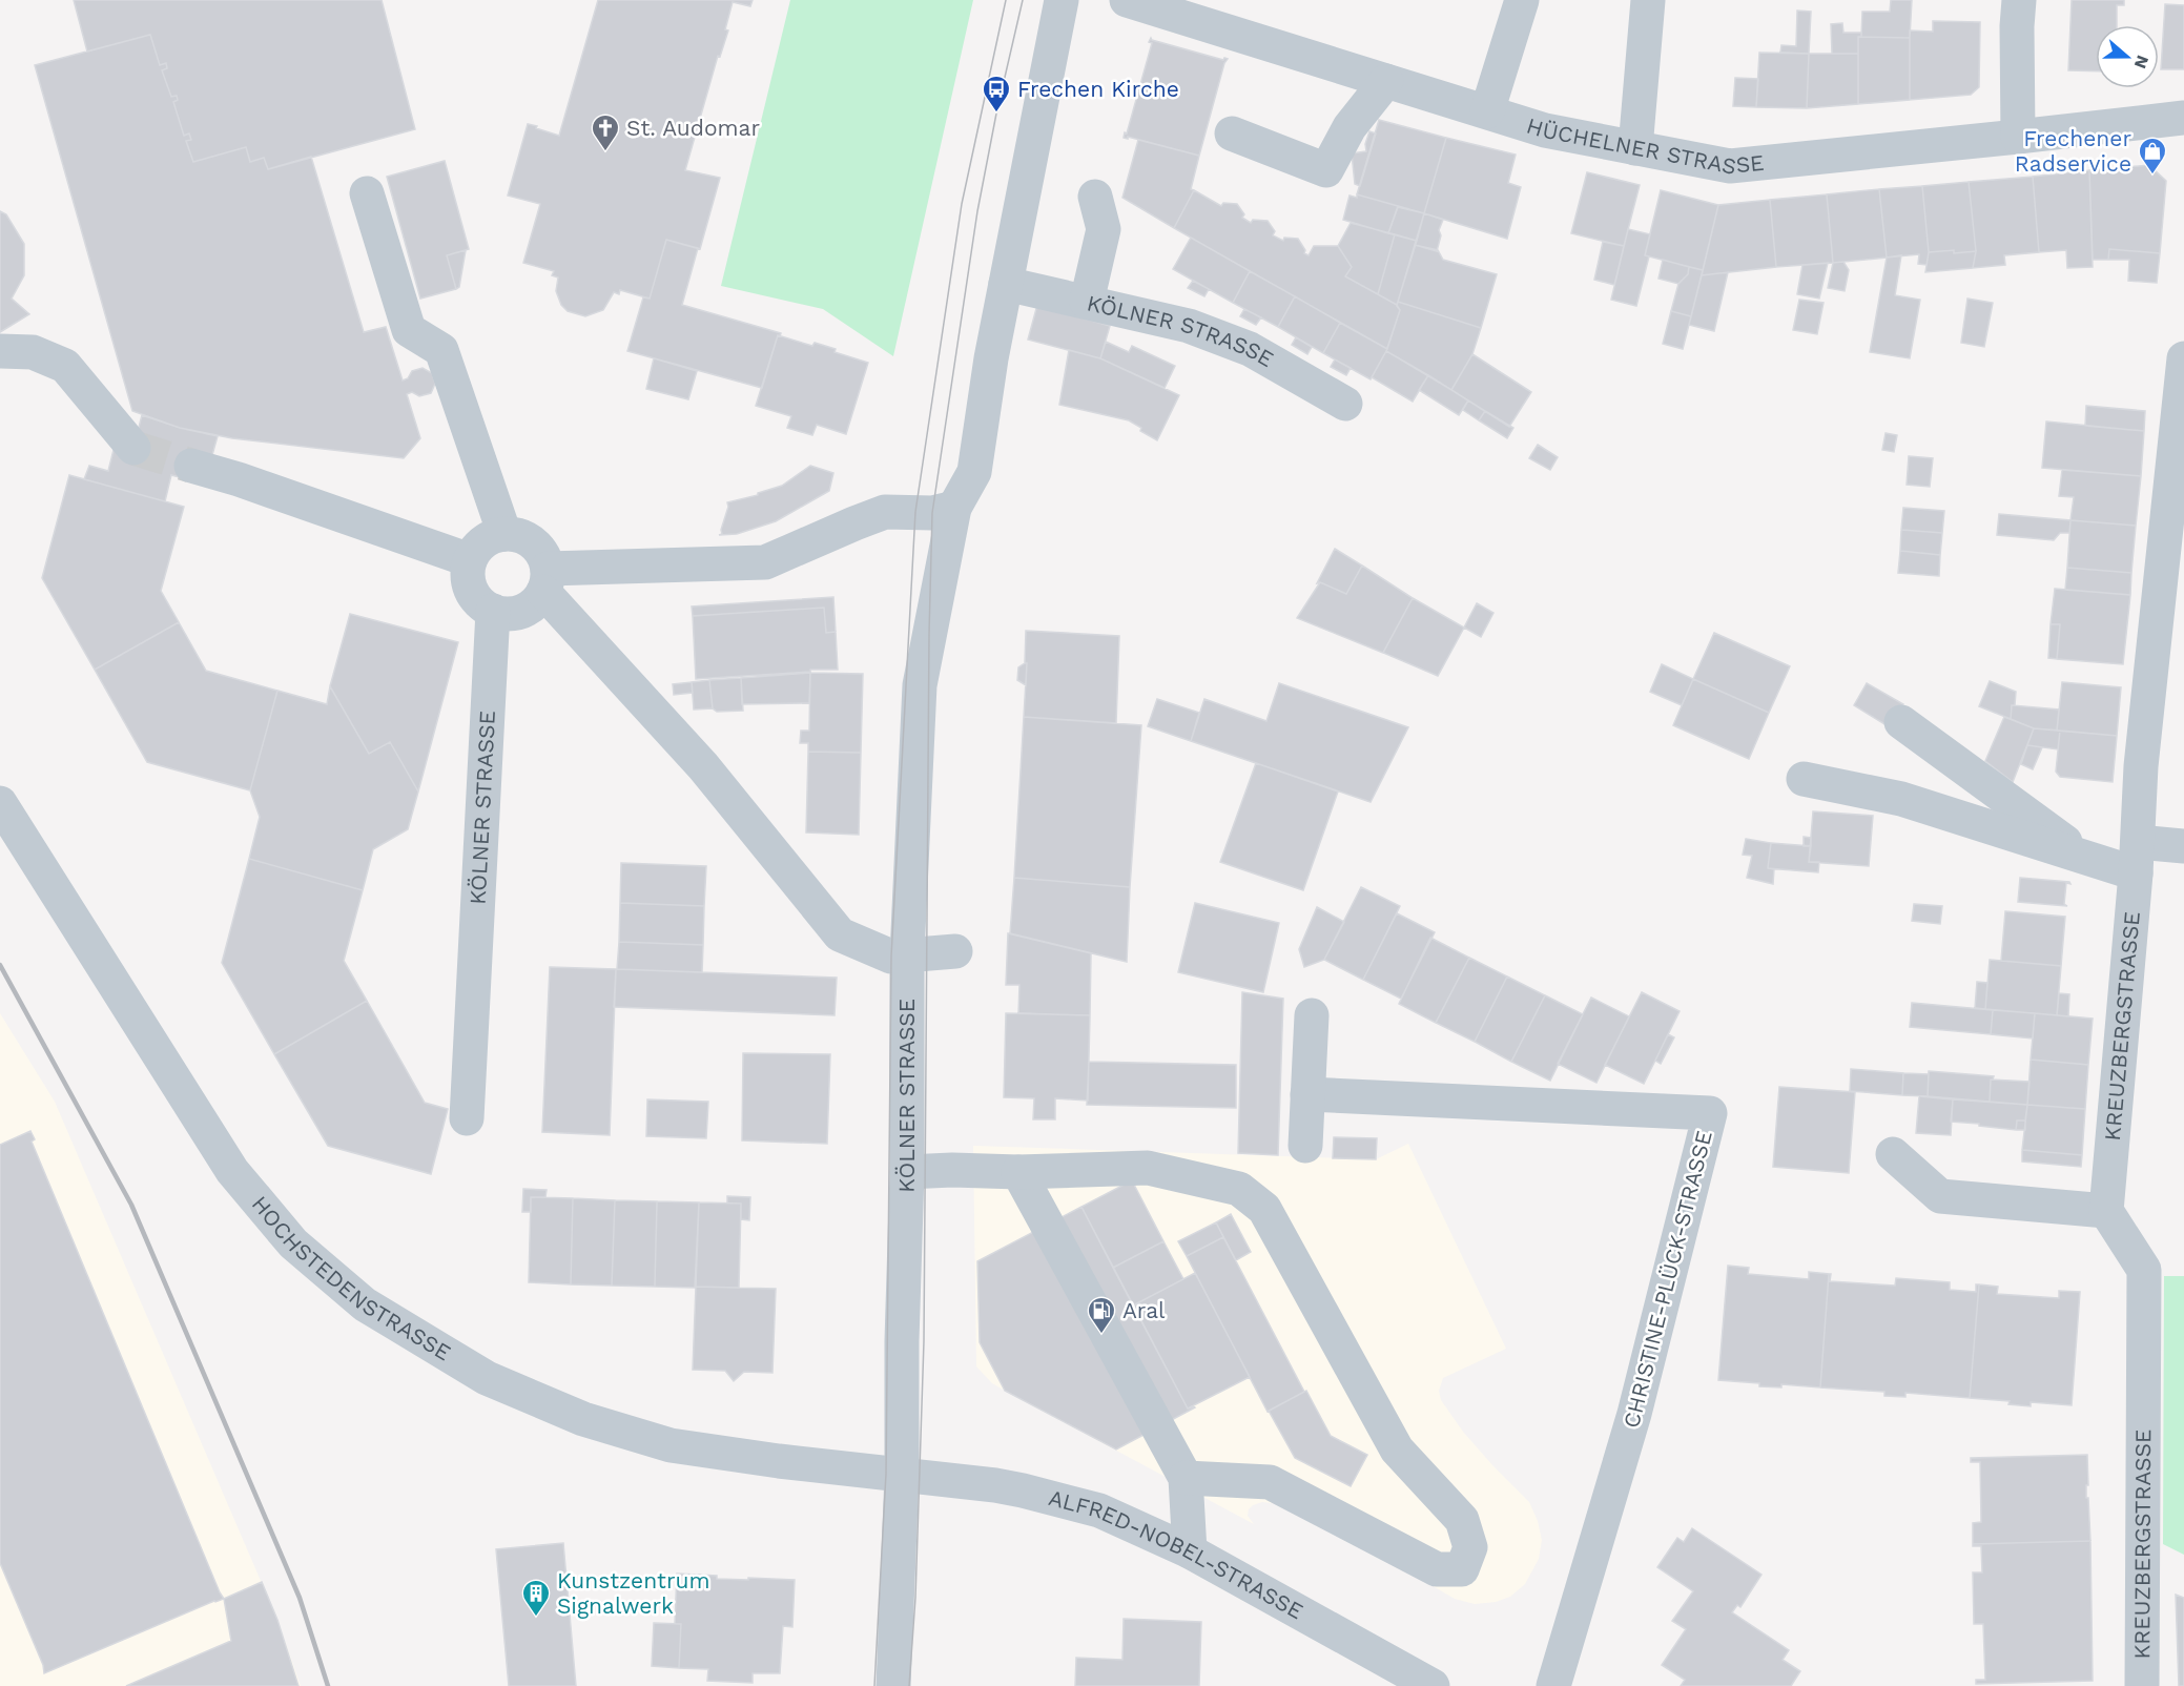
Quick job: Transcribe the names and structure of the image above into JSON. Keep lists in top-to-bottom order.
{
  "streets": {
    "street": [
      "HÜCHELNER STRASSE",
      "KÖLNER STRASSE",
      "KREUZBERGSTRASSE",
      "HOCHSTEDENSTRASSE",
      "CHRISTINE-PLÜCK-STRASSE",
      "ALFRED-NOBEL-STRASSE"
    ]
  },
  "crossings": [
    ["KÖLNER STRASSE", "HOCHSTEDENSTRASSE"],
    ["KÖLNER STRASSE", "ALFRED-NOBEL-STRASSE"],
    ["HOCHSTEDENSTRASSE", "ALFRED-NOBEL-STRASSE"]
  ],
  "places": {
    "bus stop": ["Frechen Kirche"],
    "church": ["St. Audomar"],
    "shop": ["Frechener Radservice"],
    "fuel station": ["Aral"],
    "building": ["Kunstzentrum Signalwerk"]
  },
  "north": "right"
}
